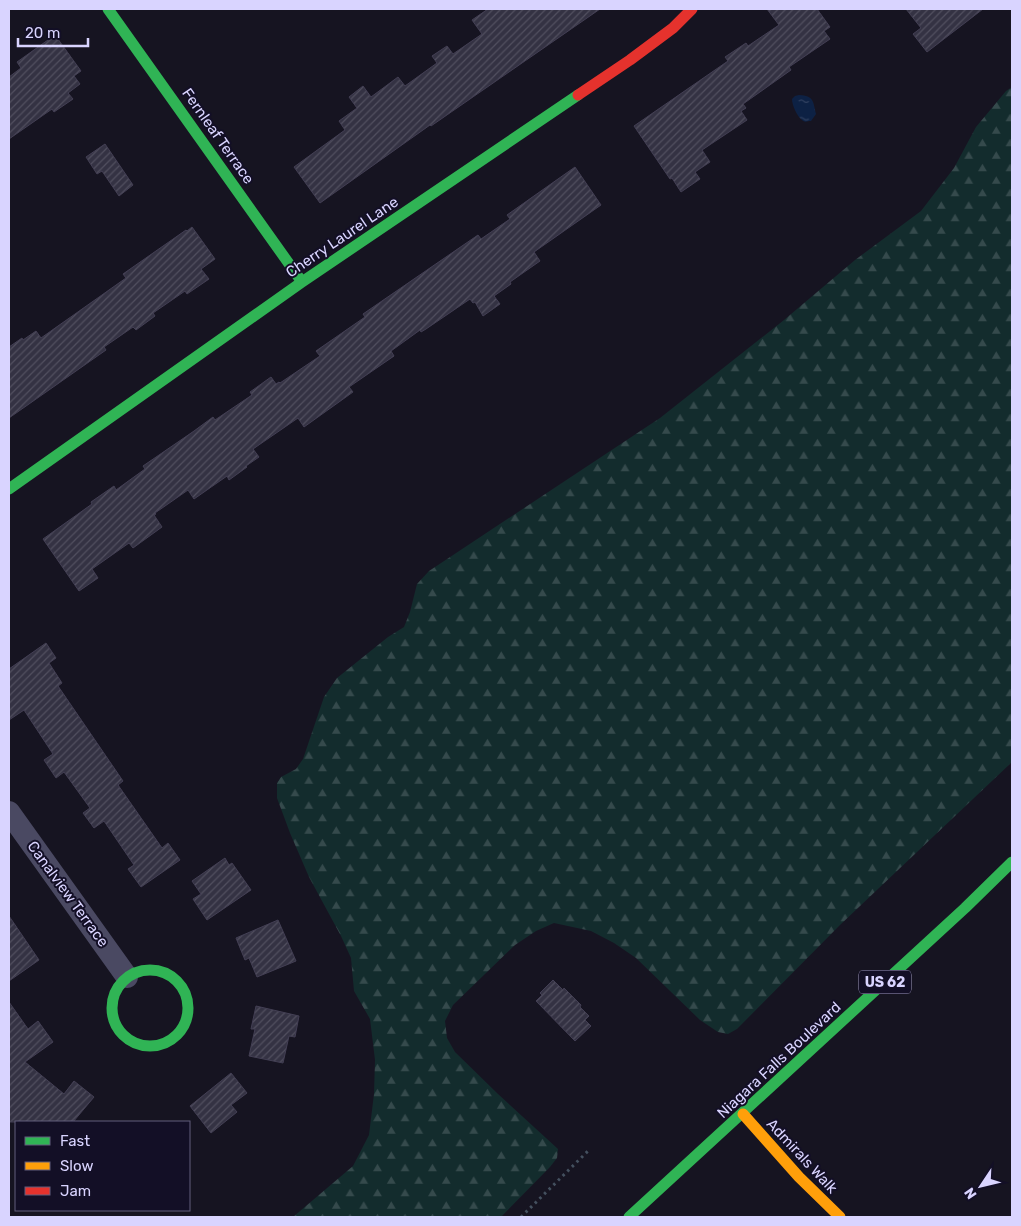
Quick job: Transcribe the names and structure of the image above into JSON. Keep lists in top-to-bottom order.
{
  "streets": {
    "street": [
      "Fernleaf Terrace",
      "Cherry Laurel Lane",
      "Canalview Terrace",
      "US 62",
      "Niagara Falls Boulevard",
      "Admirals Walk"
    ]
  },
  "crossings": [
    ["Fernleaf Terrace", "Cherry Laurel Lane"],
    ["Niagara Falls Boulevard", "Admirals Walk"]
  ],
  "legend": ["Fast", "Slow", "Jam"],
  "scale_bar": "20 m",
  "north": "bottom left"
}
